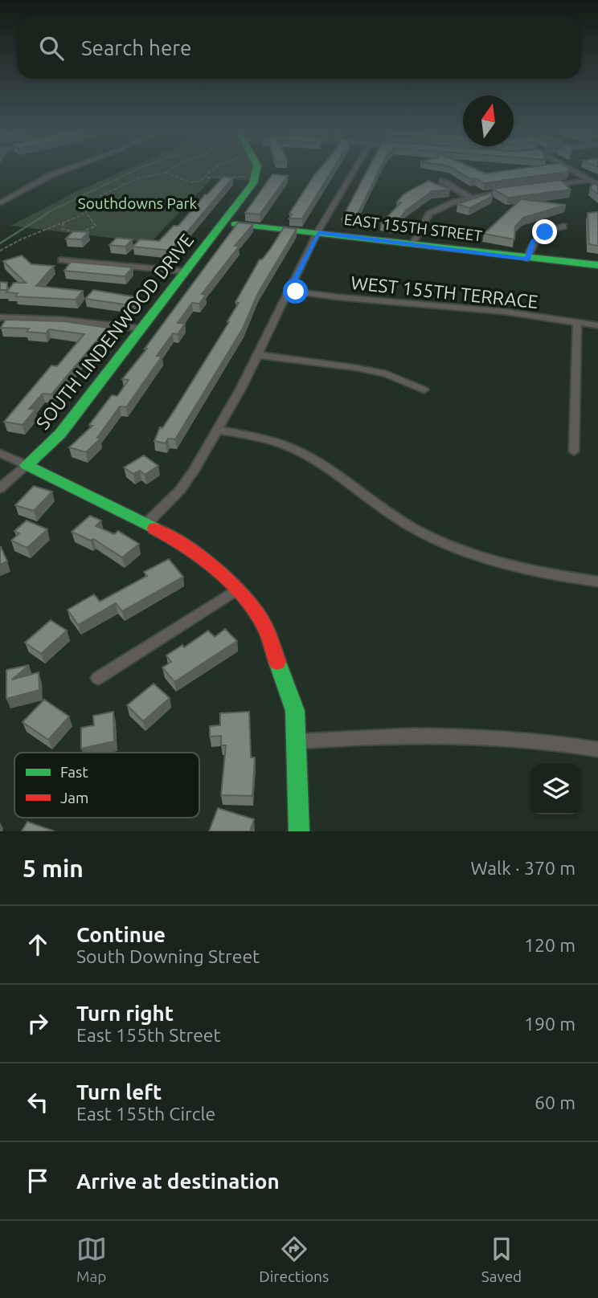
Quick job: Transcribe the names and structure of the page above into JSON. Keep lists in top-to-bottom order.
{
  "streets": {
    "street": ["EAST 155TH STREET", "WEST 155TH TERRACE", "SOUTH LINDENWOOD DRIVE"]
  },
  "crossings": [
    ["EAST 155TH STREET", "SOUTH LINDENWOOD DRIVE"]
  ],
  "parks": ["Southdowns Park"],
  "legend": ["Fast", "Jam"],
  "north": "top",
  "page": {
    "search": "Search here",
    "heading": ["5 min", "Walk · 370 m"],
    "list": [
      ["Continue", "South Downing Street", "120 m"],
      ["Turn right", "East 155th Street", "190 m"],
      ["Turn left", "East 155th Circle", "60 m"],
      "Arrive at destination"
    ],
    "nav": ["Map", "Directions", "Saved"]
  }
}
